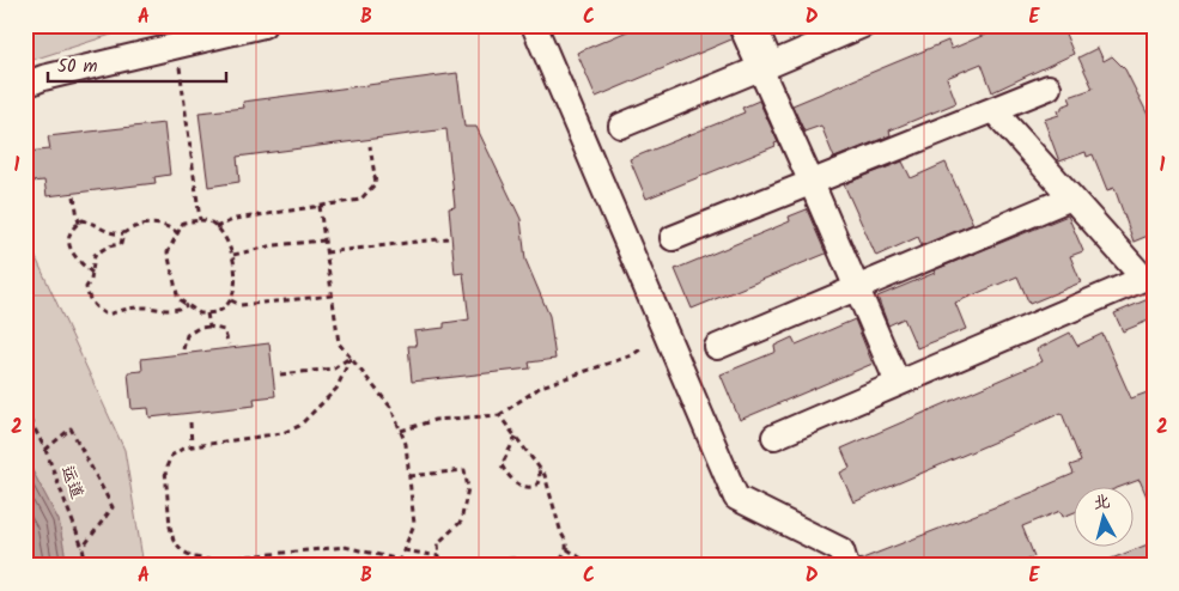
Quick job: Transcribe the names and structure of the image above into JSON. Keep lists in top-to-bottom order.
{
  "streets": {
    "path": ["运道"]
  },
  "scale_bar": "50 m",
  "north": "top",
  "grid": {
    "columns": [
      "A",
      "B",
      "C",
      "D",
      "E"
    ],
    "rows": ["1", "2"]
  }
}
